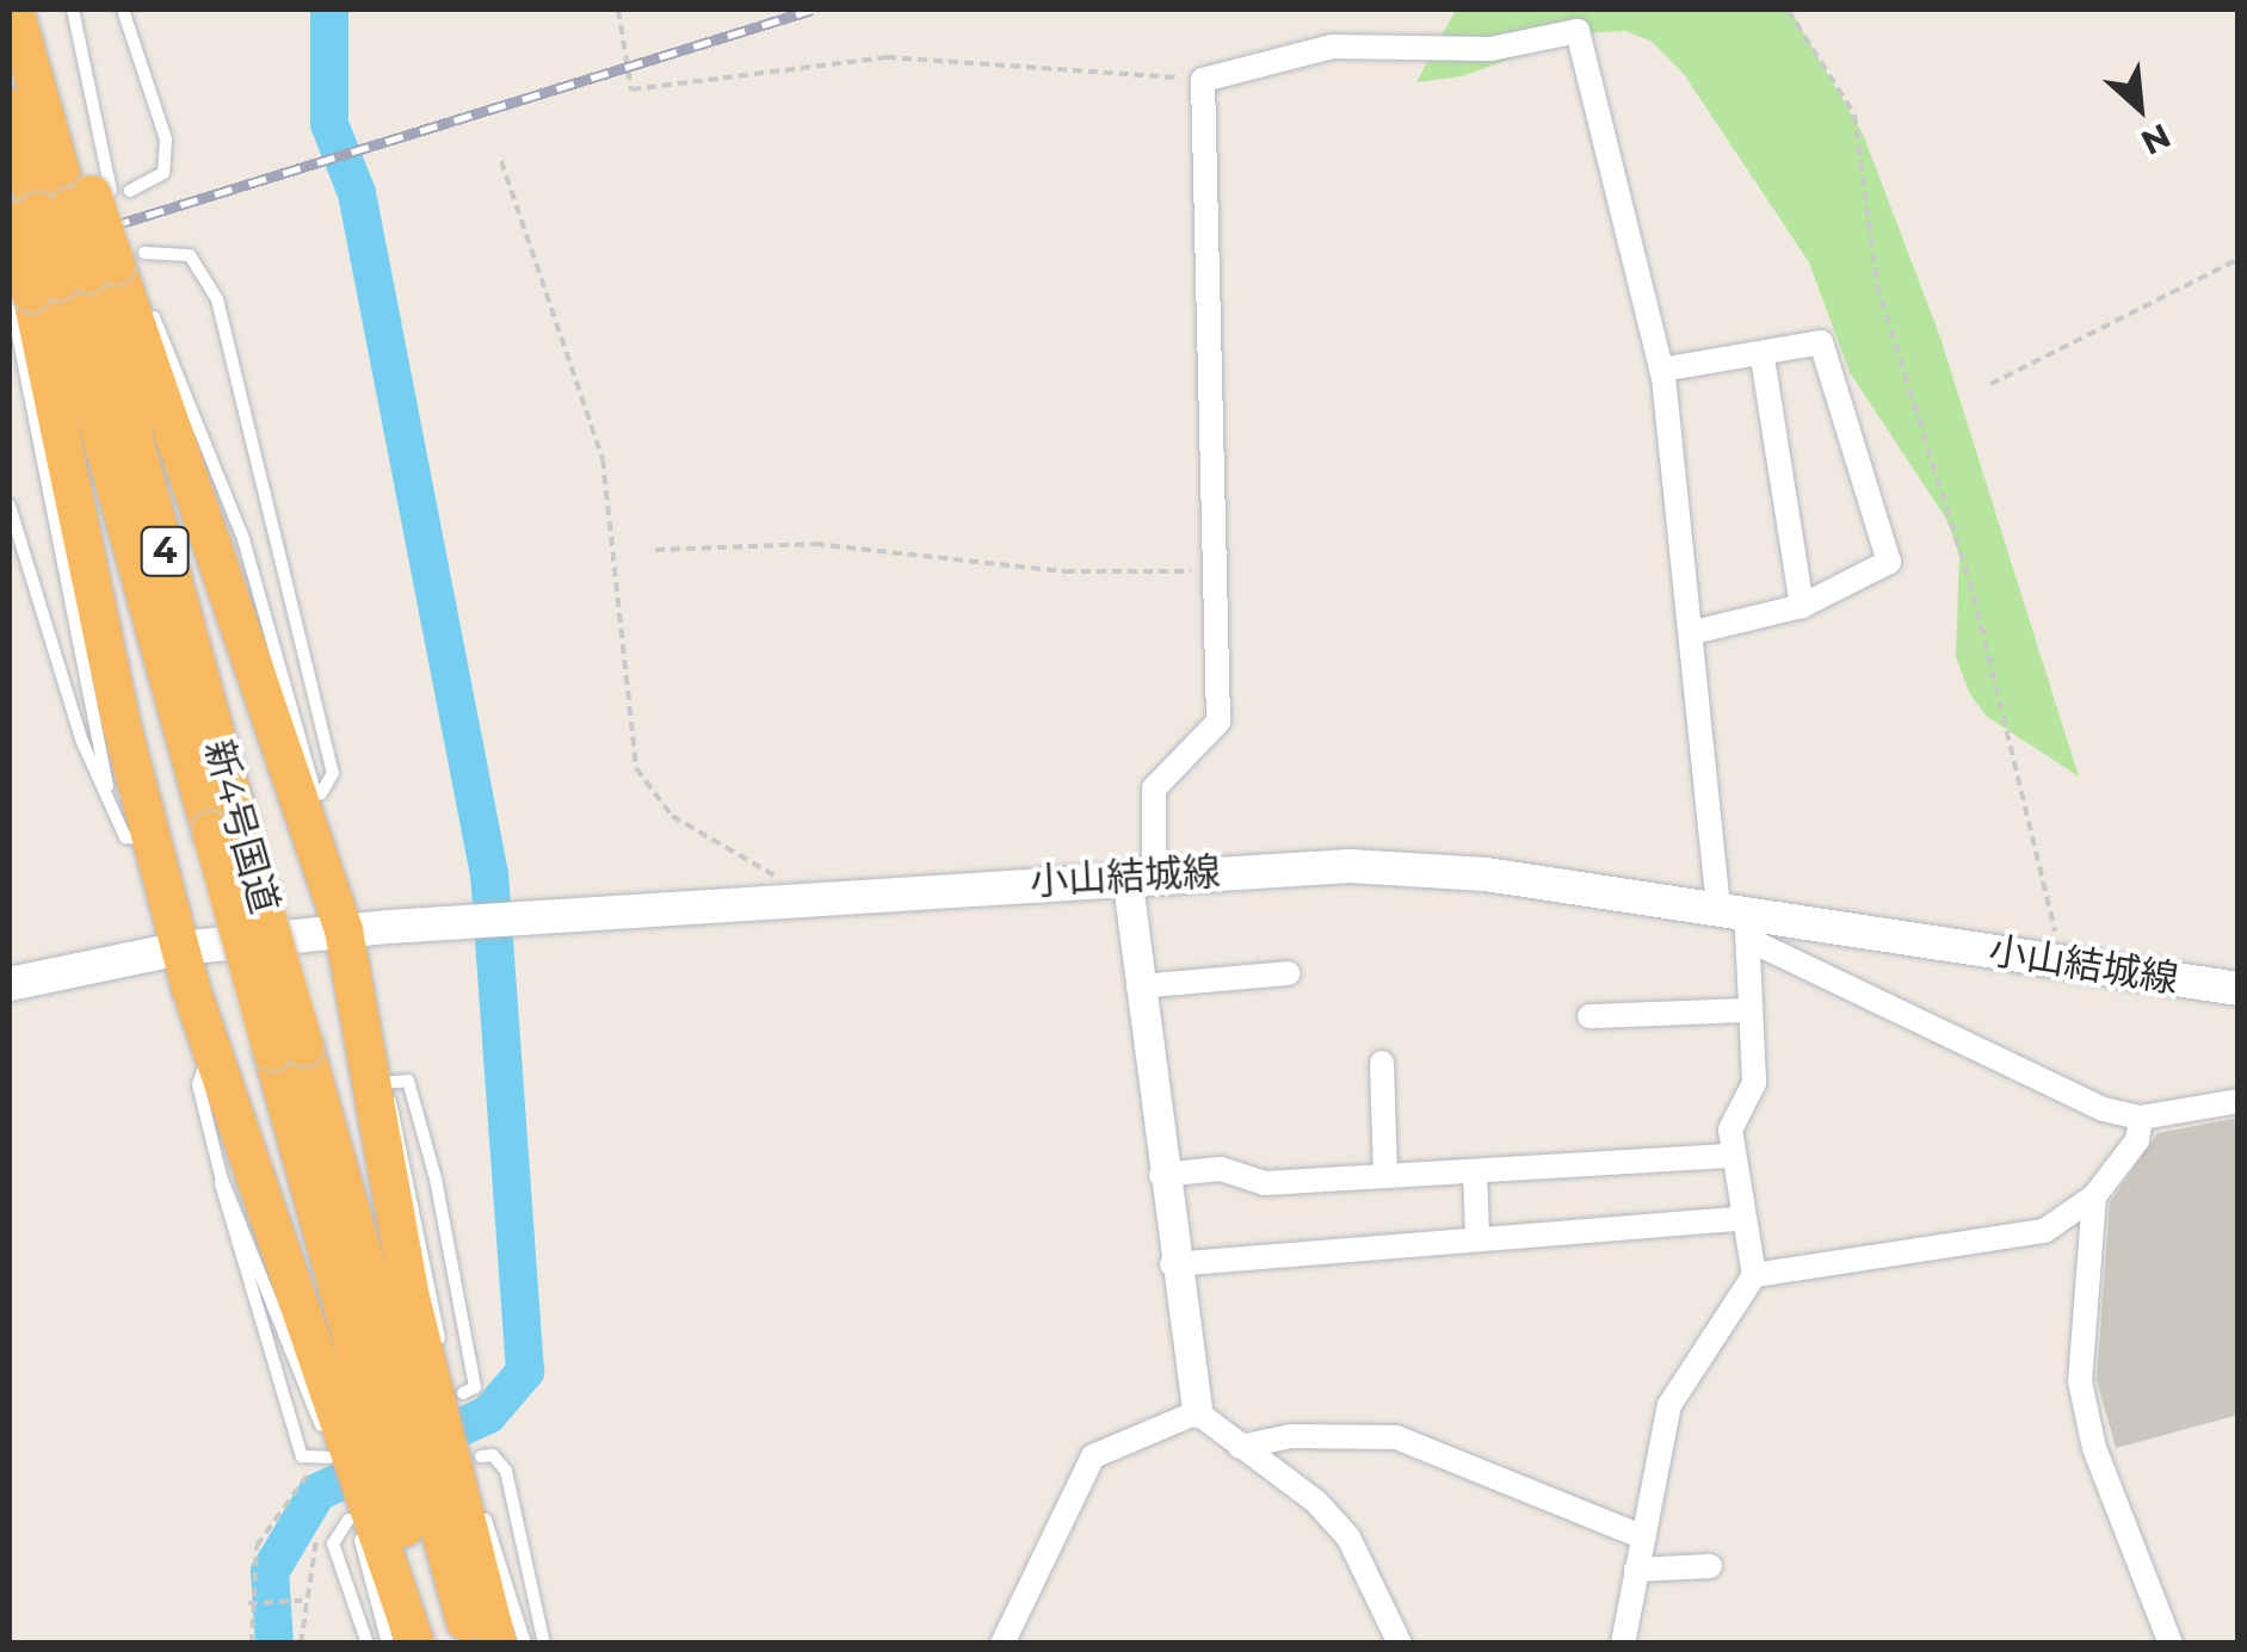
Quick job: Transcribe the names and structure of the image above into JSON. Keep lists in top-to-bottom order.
{
  "streets": {
    "highway": ["4", "新4号国道"],
    "main road": ["小山結城線"]
  },
  "north": "bottom right"
}
